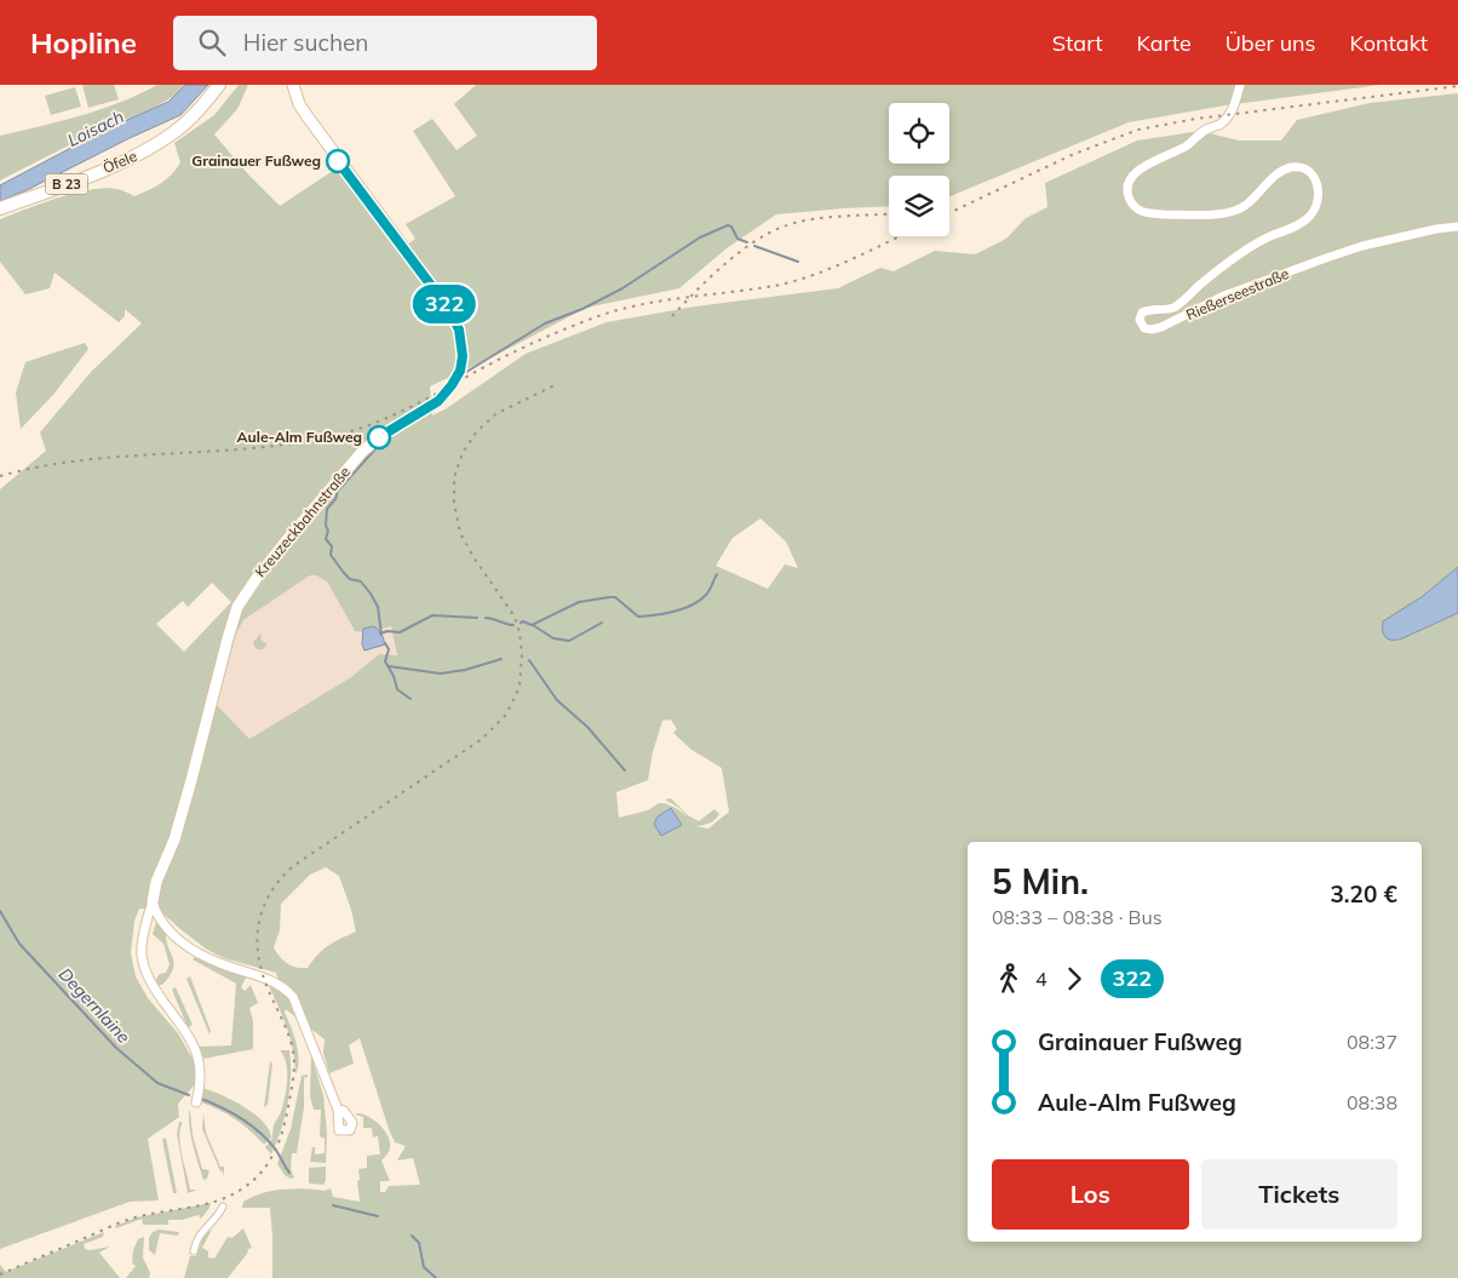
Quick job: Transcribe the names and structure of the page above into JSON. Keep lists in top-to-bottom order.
{
  "streets": {
    "main road": ["Öfele", "B 23"],
    "street": ["Rießerseestraße", "Kreuzeckbahnstraße"]
  },
  "water": ["Loisach", "Degernlaine"],
  "places": ["Grainauer Fußweg", "Aule-Alm Fußweg"],
  "lines": ["bus line 322"],
  "page": {
    "header": "Hopline",
    "search": "Hier suchen",
    "nav": [
      "Start",
      "Karte",
      "Über uns",
      "Kontakt"
    ],
    "on_map": "322",
    "heading": ["5 Min.", "08:33 – 08:38 · Bus", "3.20 €"],
    "legs": ["4", "322"],
    "list": [
      {
        "name": "Grainauer Fußweg",
        "value": "08:37"
      },
      {
        "name": "Aule-Alm Fußweg",
        "value": "08:38"
      }
    ],
    "buttons": ["Los", "Tickets"]
  }
}
